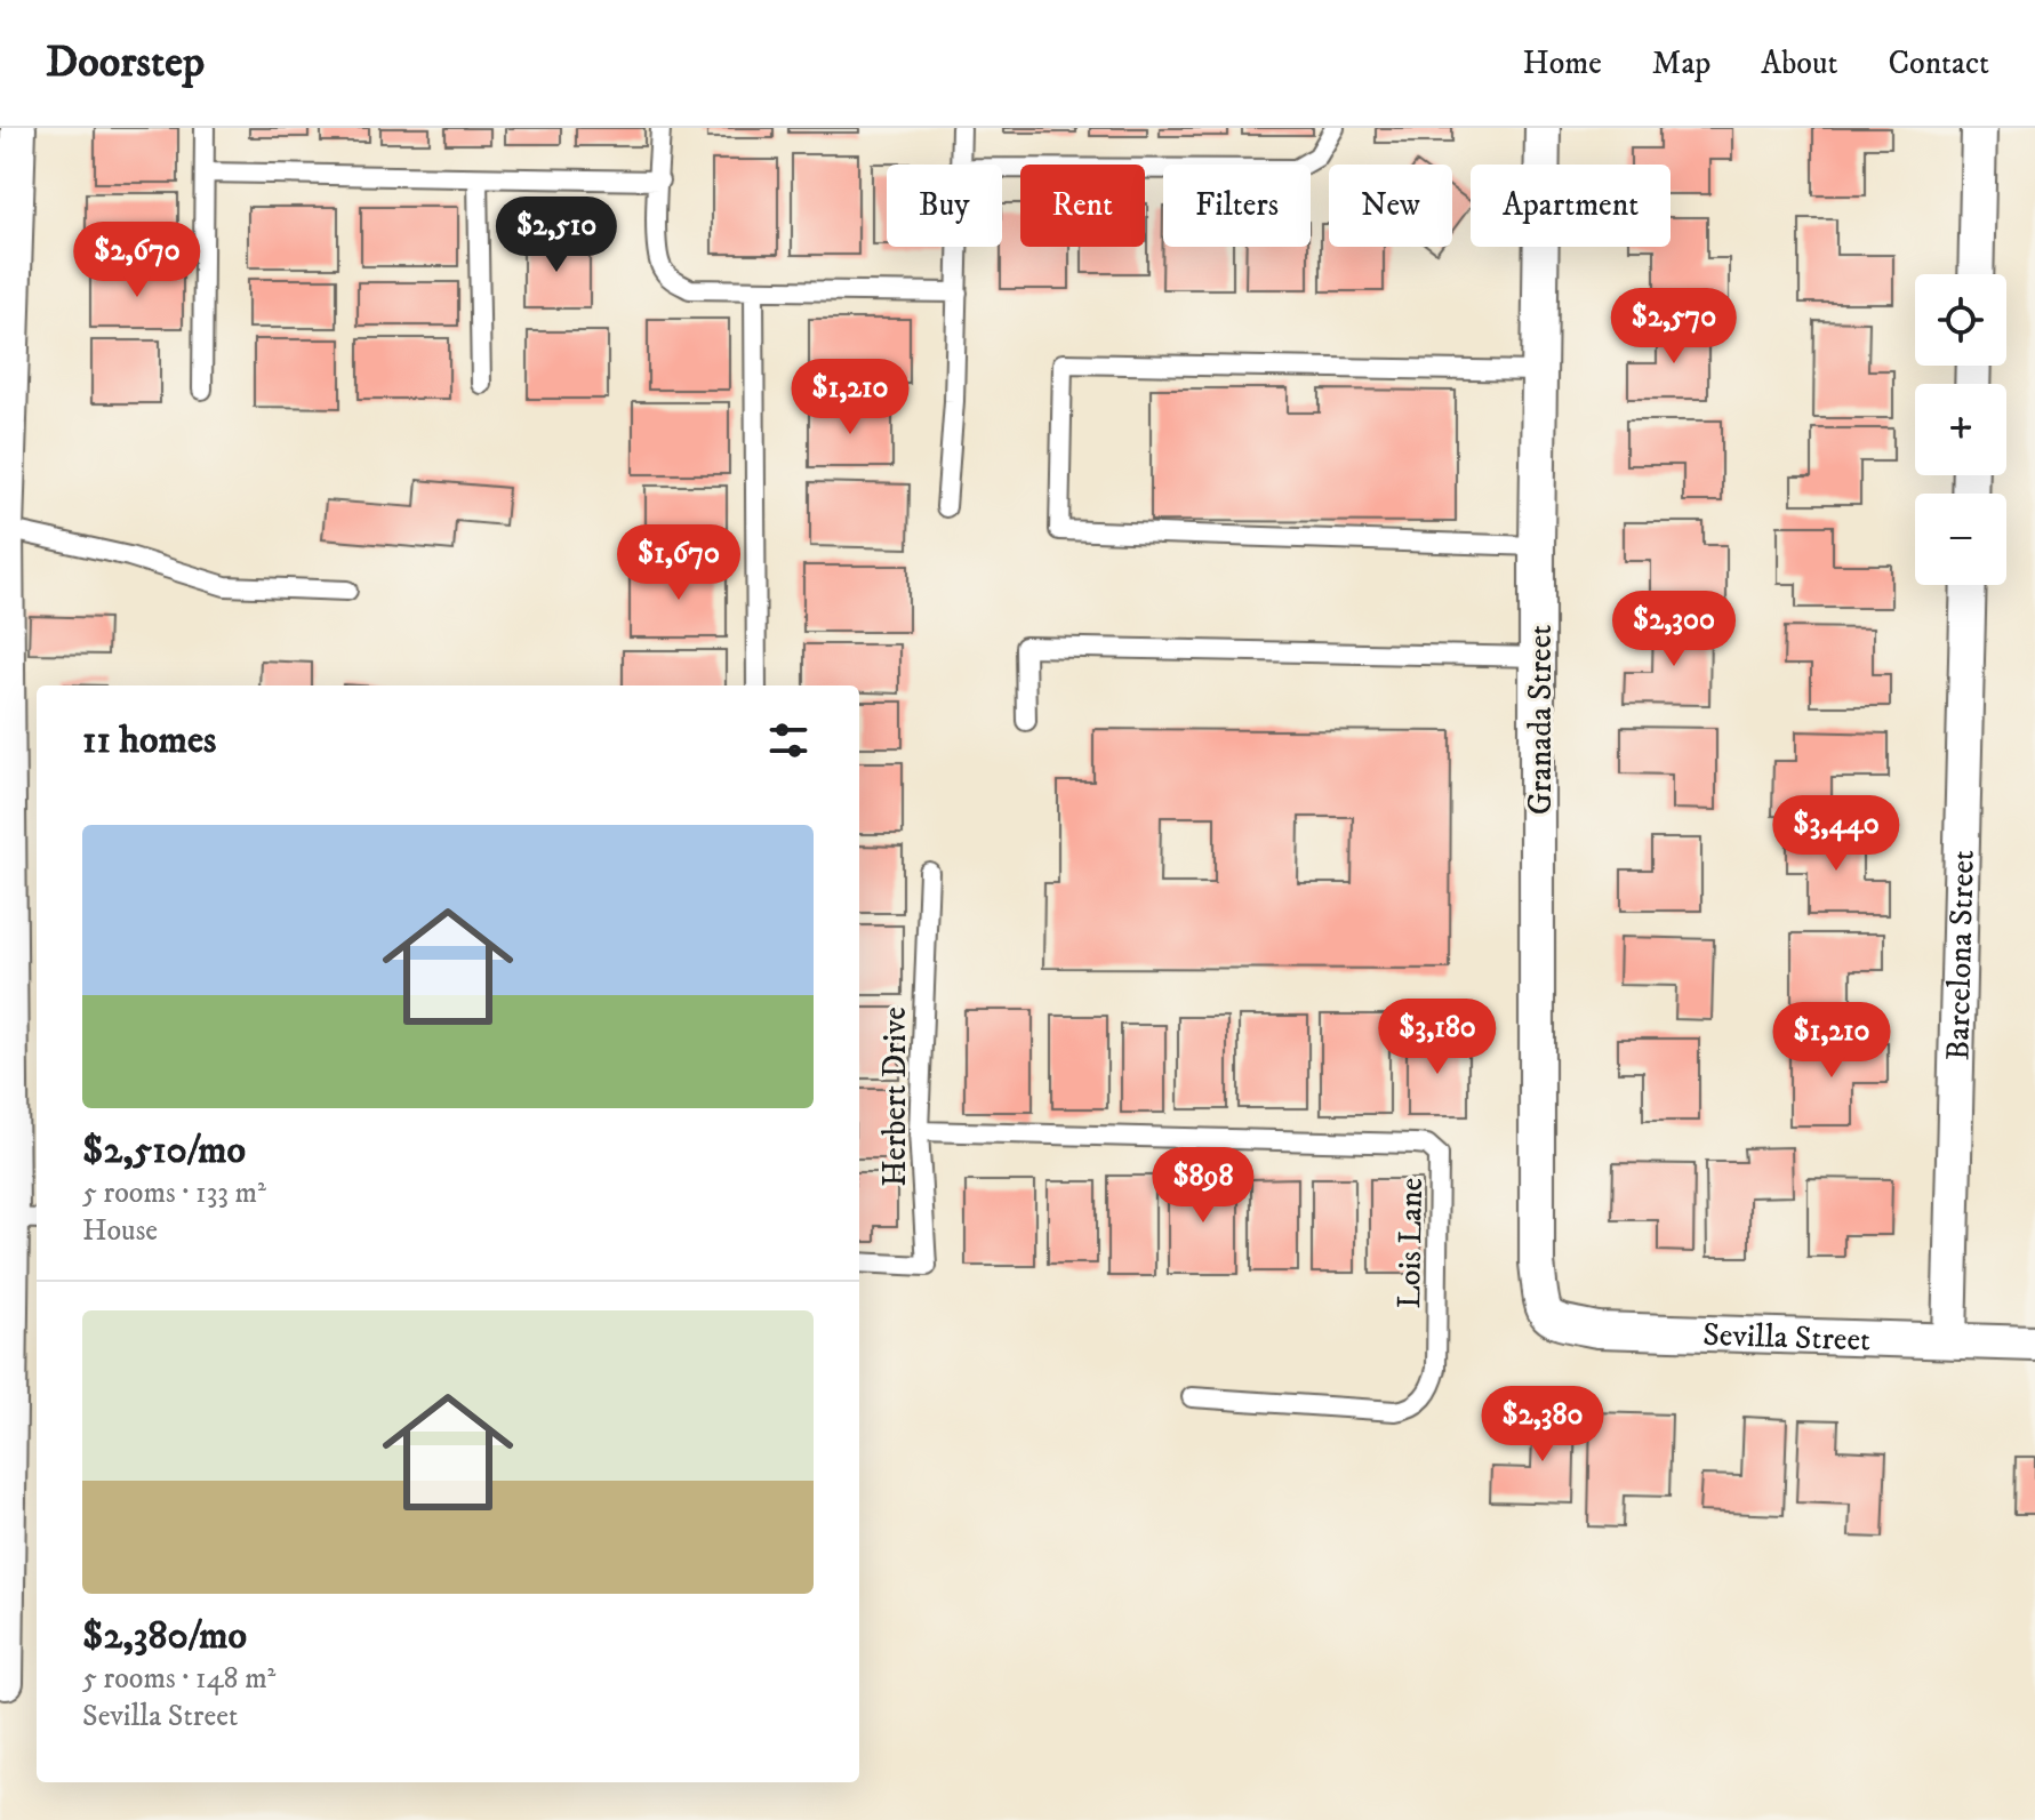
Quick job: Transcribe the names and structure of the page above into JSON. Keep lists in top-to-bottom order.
{
  "streets": {
    "street": ["Granada Street", "Barcelona Street", "Sevilla Street"],
    "lane": ["Herbert Drive", "Lois Lane"]
  },
  "crossings": [
    ["Granada Street", "Sevilla Street"],
    ["Barcelona Street", "Sevilla Street"],
    ["Herbert Drive", "Lois Lane"]
  ],
  "page": {
    "header": "Doorstep",
    "nav": [
      "Home",
      "Map",
      "About",
      "Contact"
    ],
    "chip": [
      "Buy",
      "Rent",
      "Filters",
      "New",
      "Apartment"
    ],
    "price": [
      "$2,510",
      "$2,670",
      "$2,570",
      "$1,210",
      "$1,670",
      "$2,300",
      "$3,440",
      "$3,180",
      "$1,210",
      "$898",
      "$2,380"
    ],
    "map_buttons": ["+", "−"],
    "heading": "11 homes",
    "list": [
      {
        "name": "$2,510/mo",
        "note": "5 rooms · 133 m² · House"
      },
      {
        "name": "$2,380/mo",
        "note": "5 rooms · 148 m² · Sevilla Street"
      }
    ]
  }
}
